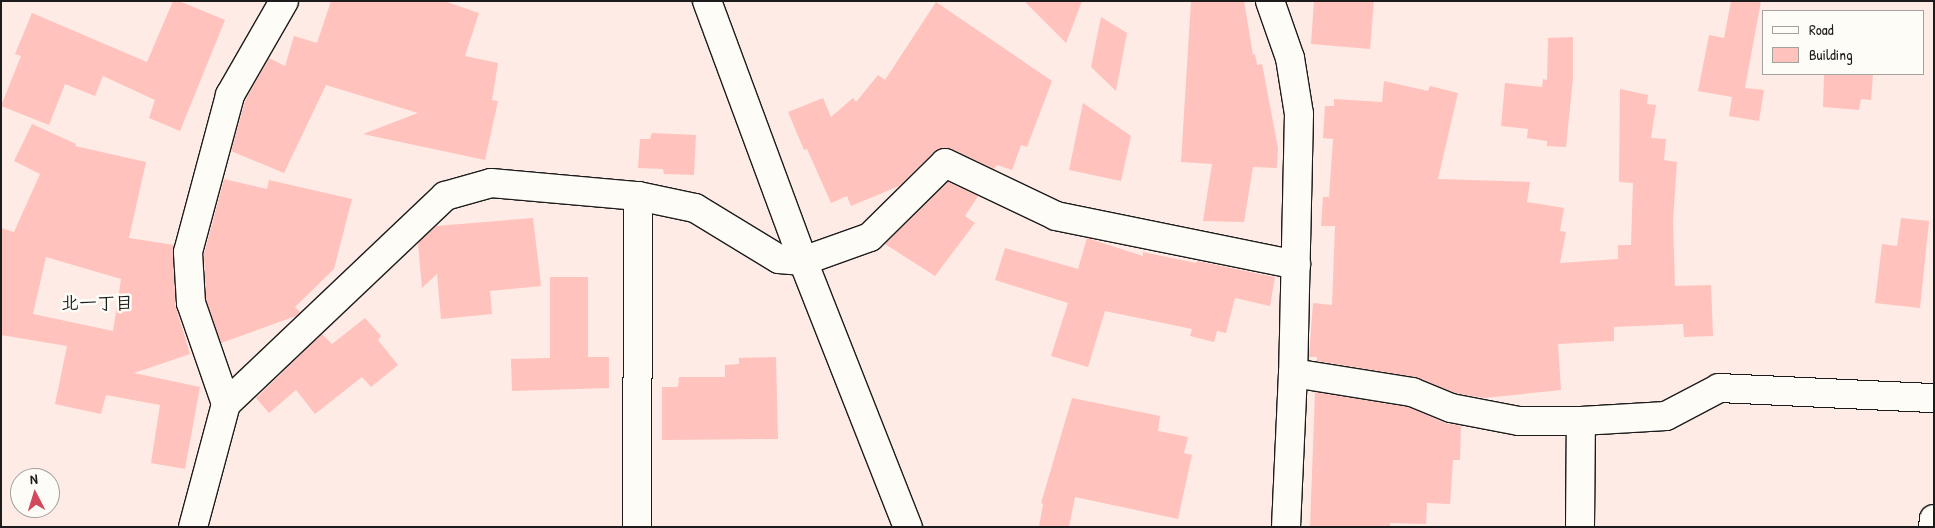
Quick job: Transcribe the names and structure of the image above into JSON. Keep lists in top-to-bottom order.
{
  "districts": ["北一丁目"],
  "legend": ["Road", "Building"],
  "north": "top"
}
